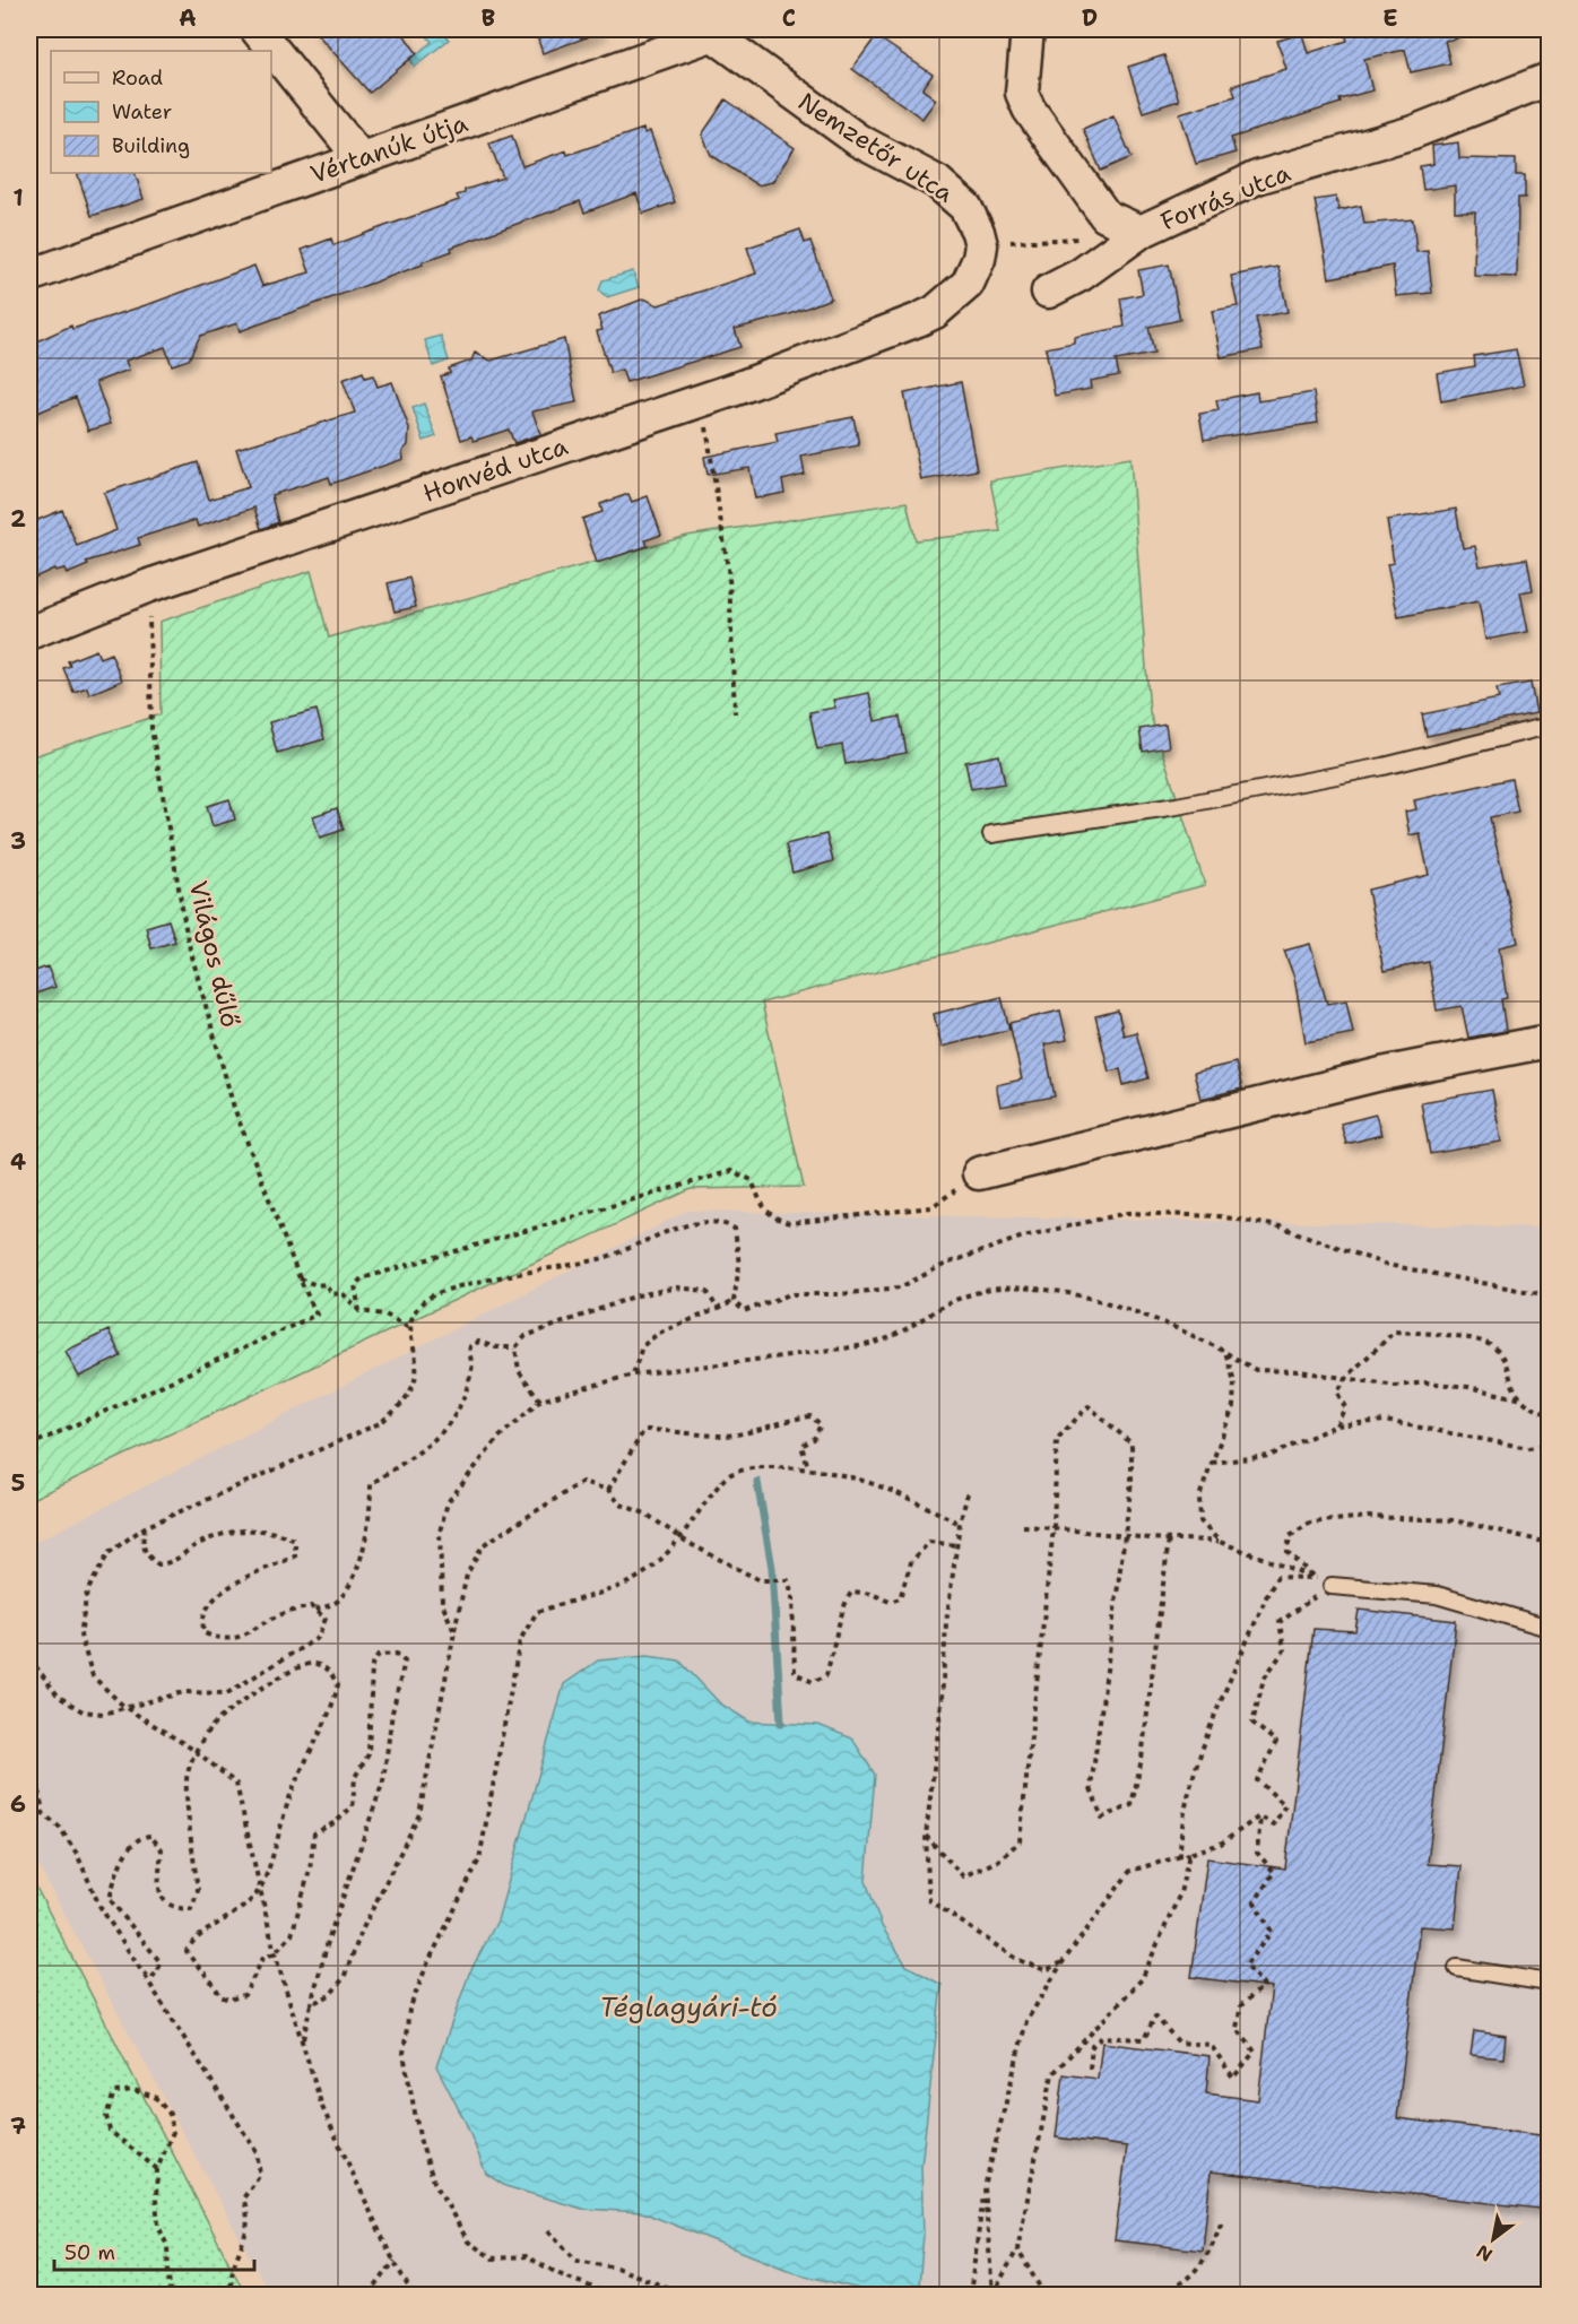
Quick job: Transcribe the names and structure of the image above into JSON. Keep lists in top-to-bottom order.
{
  "streets": {
    "street": [
      "Nemzetőr utca",
      "Vértanúk útja",
      "Forrás utca",
      "Honvéd utca"
    ],
    "path": ["Világos dűlő"]
  },
  "crossings": [
    ["Nemzetőr utca", "Vértanúk útja"],
    ["Nemzetőr utca", "Honvéd utca"],
    ["Honvéd utca", "Világos dűlő"]
  ],
  "water": ["Téglagyári-tó"],
  "legend": ["Road", "Water", "Building"],
  "scale_bar": "50 m",
  "north": "bottom left",
  "grid": {
    "columns": [
      "A",
      "B",
      "C",
      "D",
      "E"
    ],
    "rows": [
      "1",
      "2",
      "3",
      "4",
      "5",
      "6",
      "7"
    ]
  }
}
